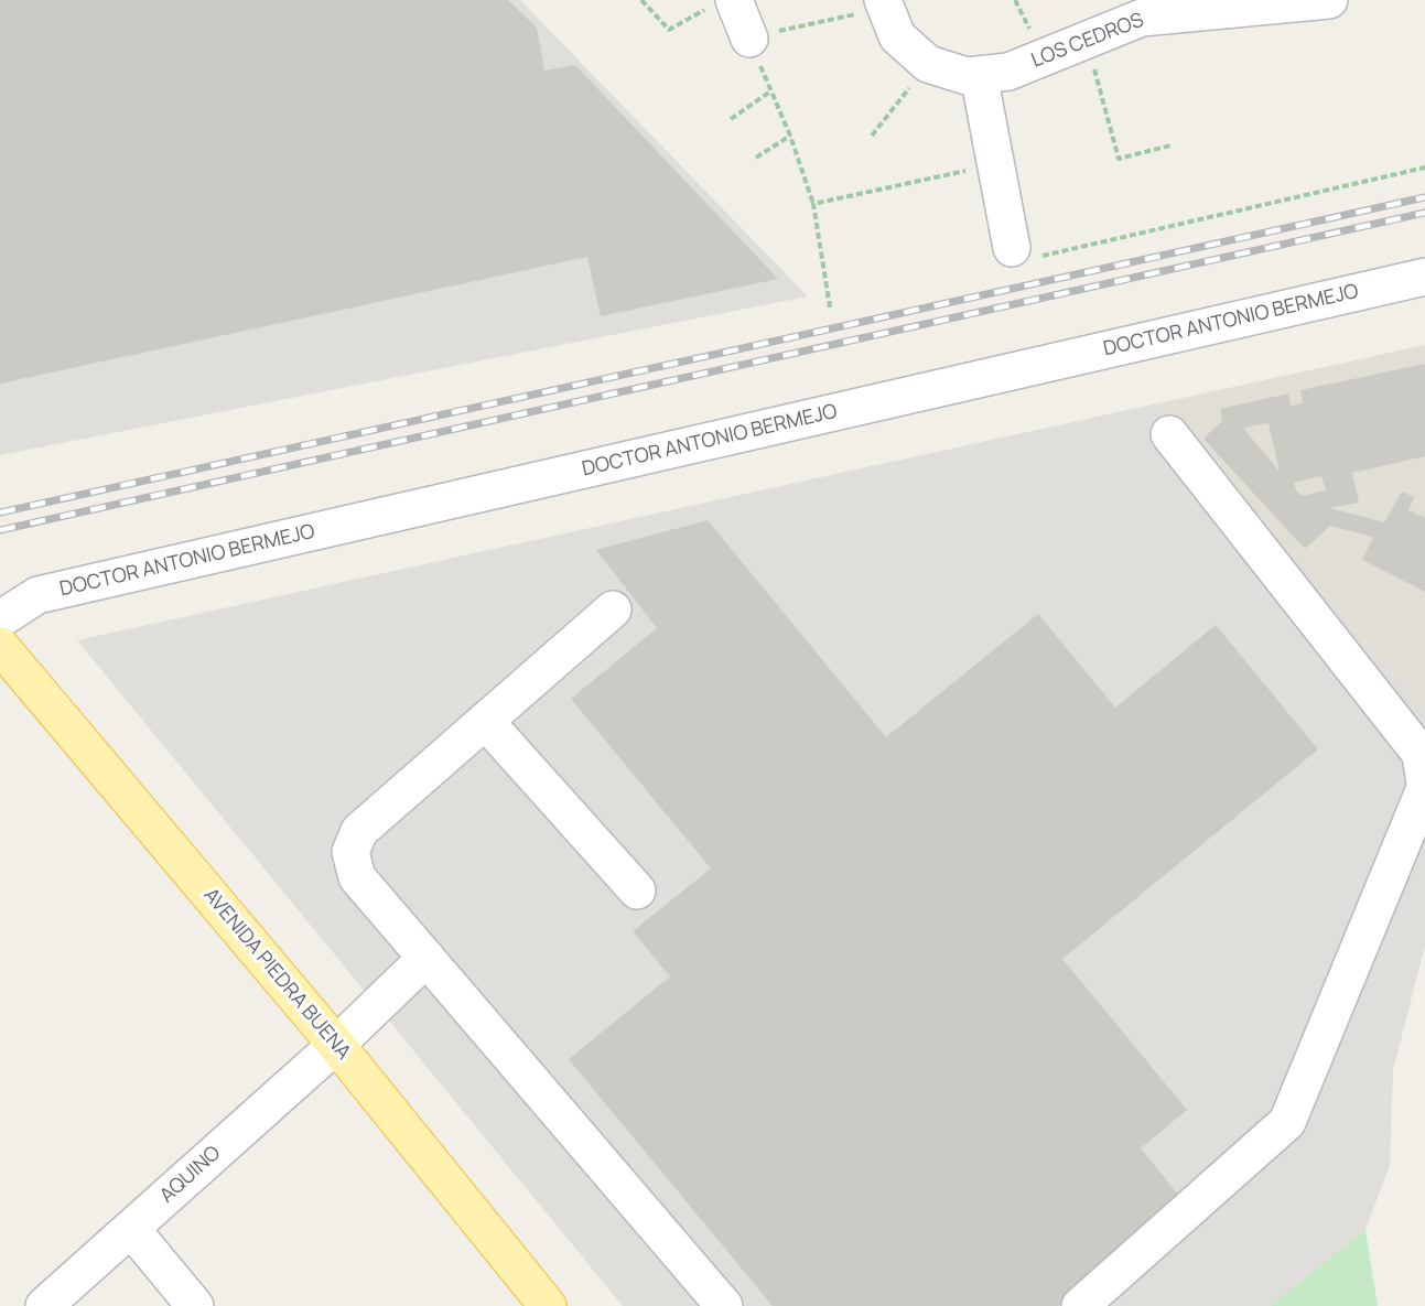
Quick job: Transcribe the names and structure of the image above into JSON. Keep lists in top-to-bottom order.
{
  "streets": {
    "main road": ["AVENIDA PIEDRA BUENA"],
    "street": ["LOS CEDROS", "DOCTOR ANTONIO BERMEJO", "AQUINO"]
  },
  "crossings": [
    ["AVENIDA PIEDRA BUENA", "AQUINO"]
  ]
}
